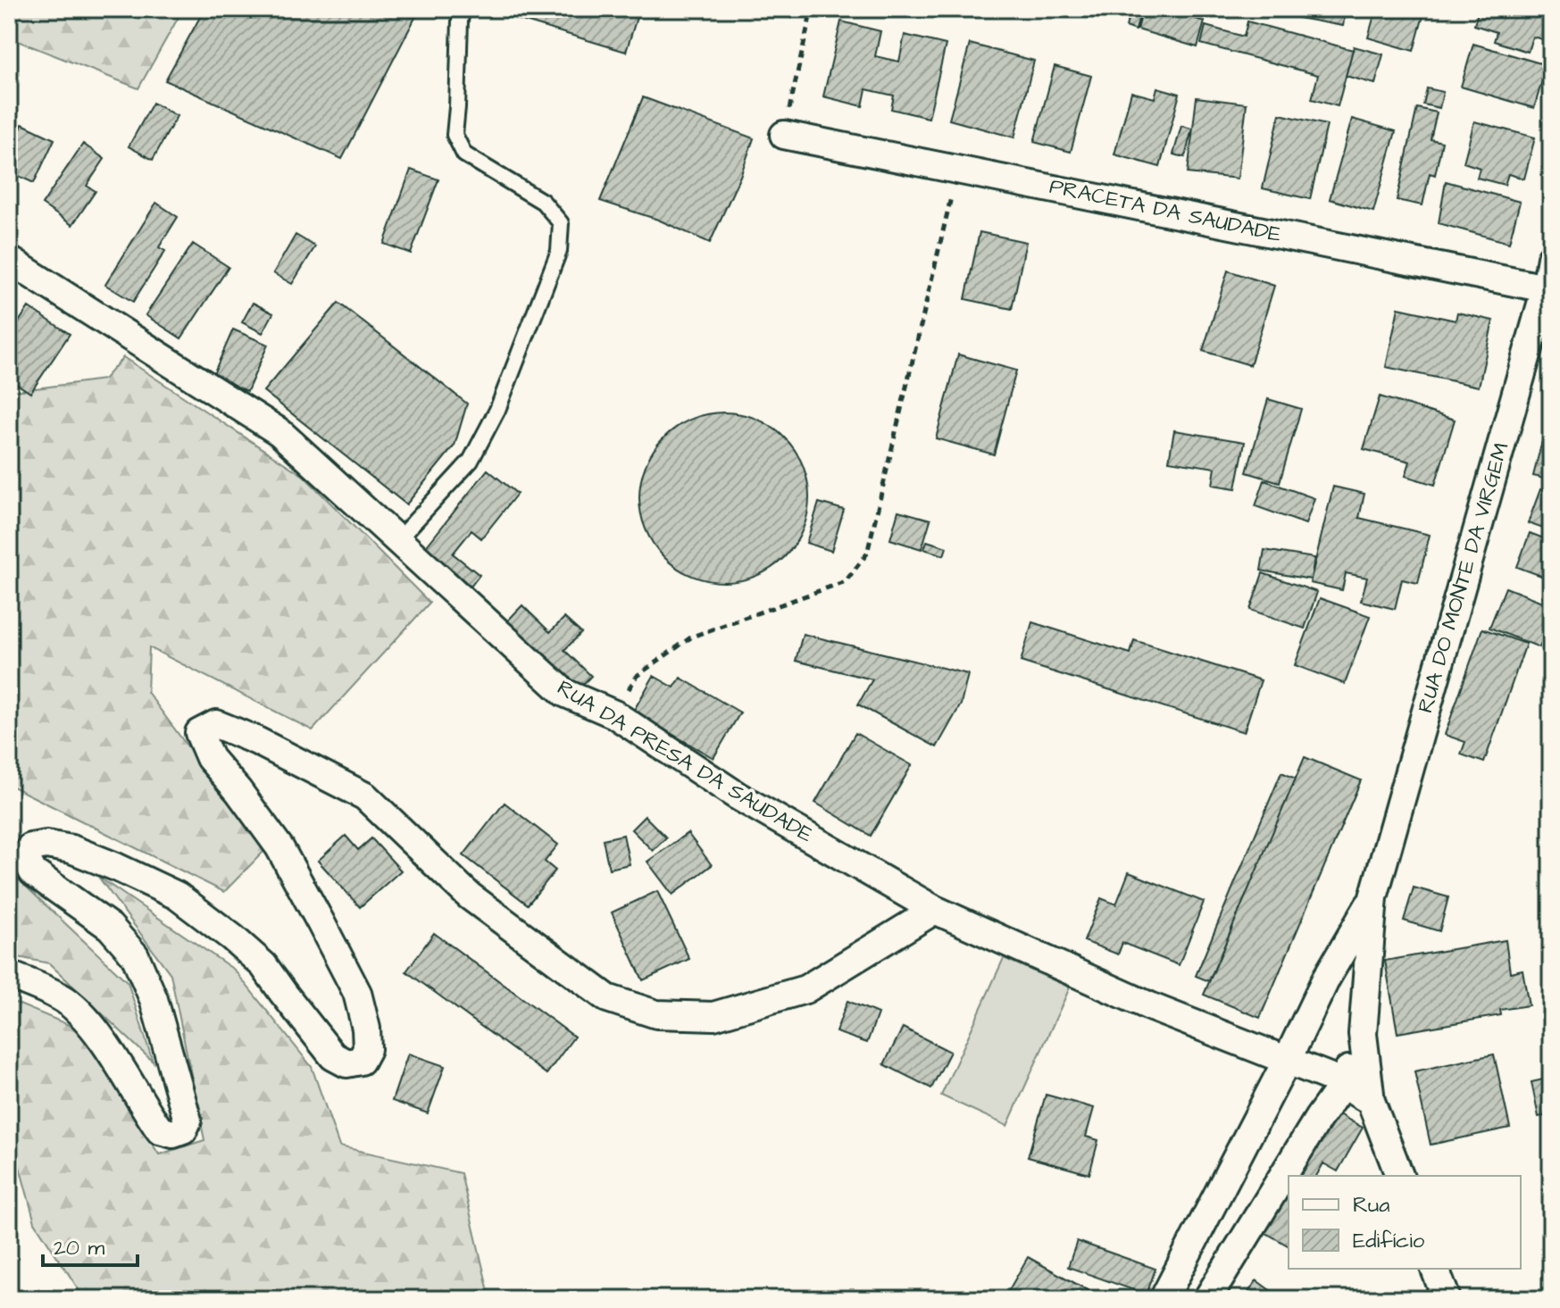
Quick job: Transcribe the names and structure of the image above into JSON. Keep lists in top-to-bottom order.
{
  "streets": {
    "street": ["PRACETA DA SAUDADE", "RUA DO MONTE DA VIRGEM", "RUA DA PRESA DA SAUDADE"]
  },
  "crossings": [
    ["PRACETA DA SAUDADE", "RUA DO MONTE DA VIRGEM"]
  ],
  "legend": ["Rua", "Edifício"],
  "scale_bar": "20 m"
}
